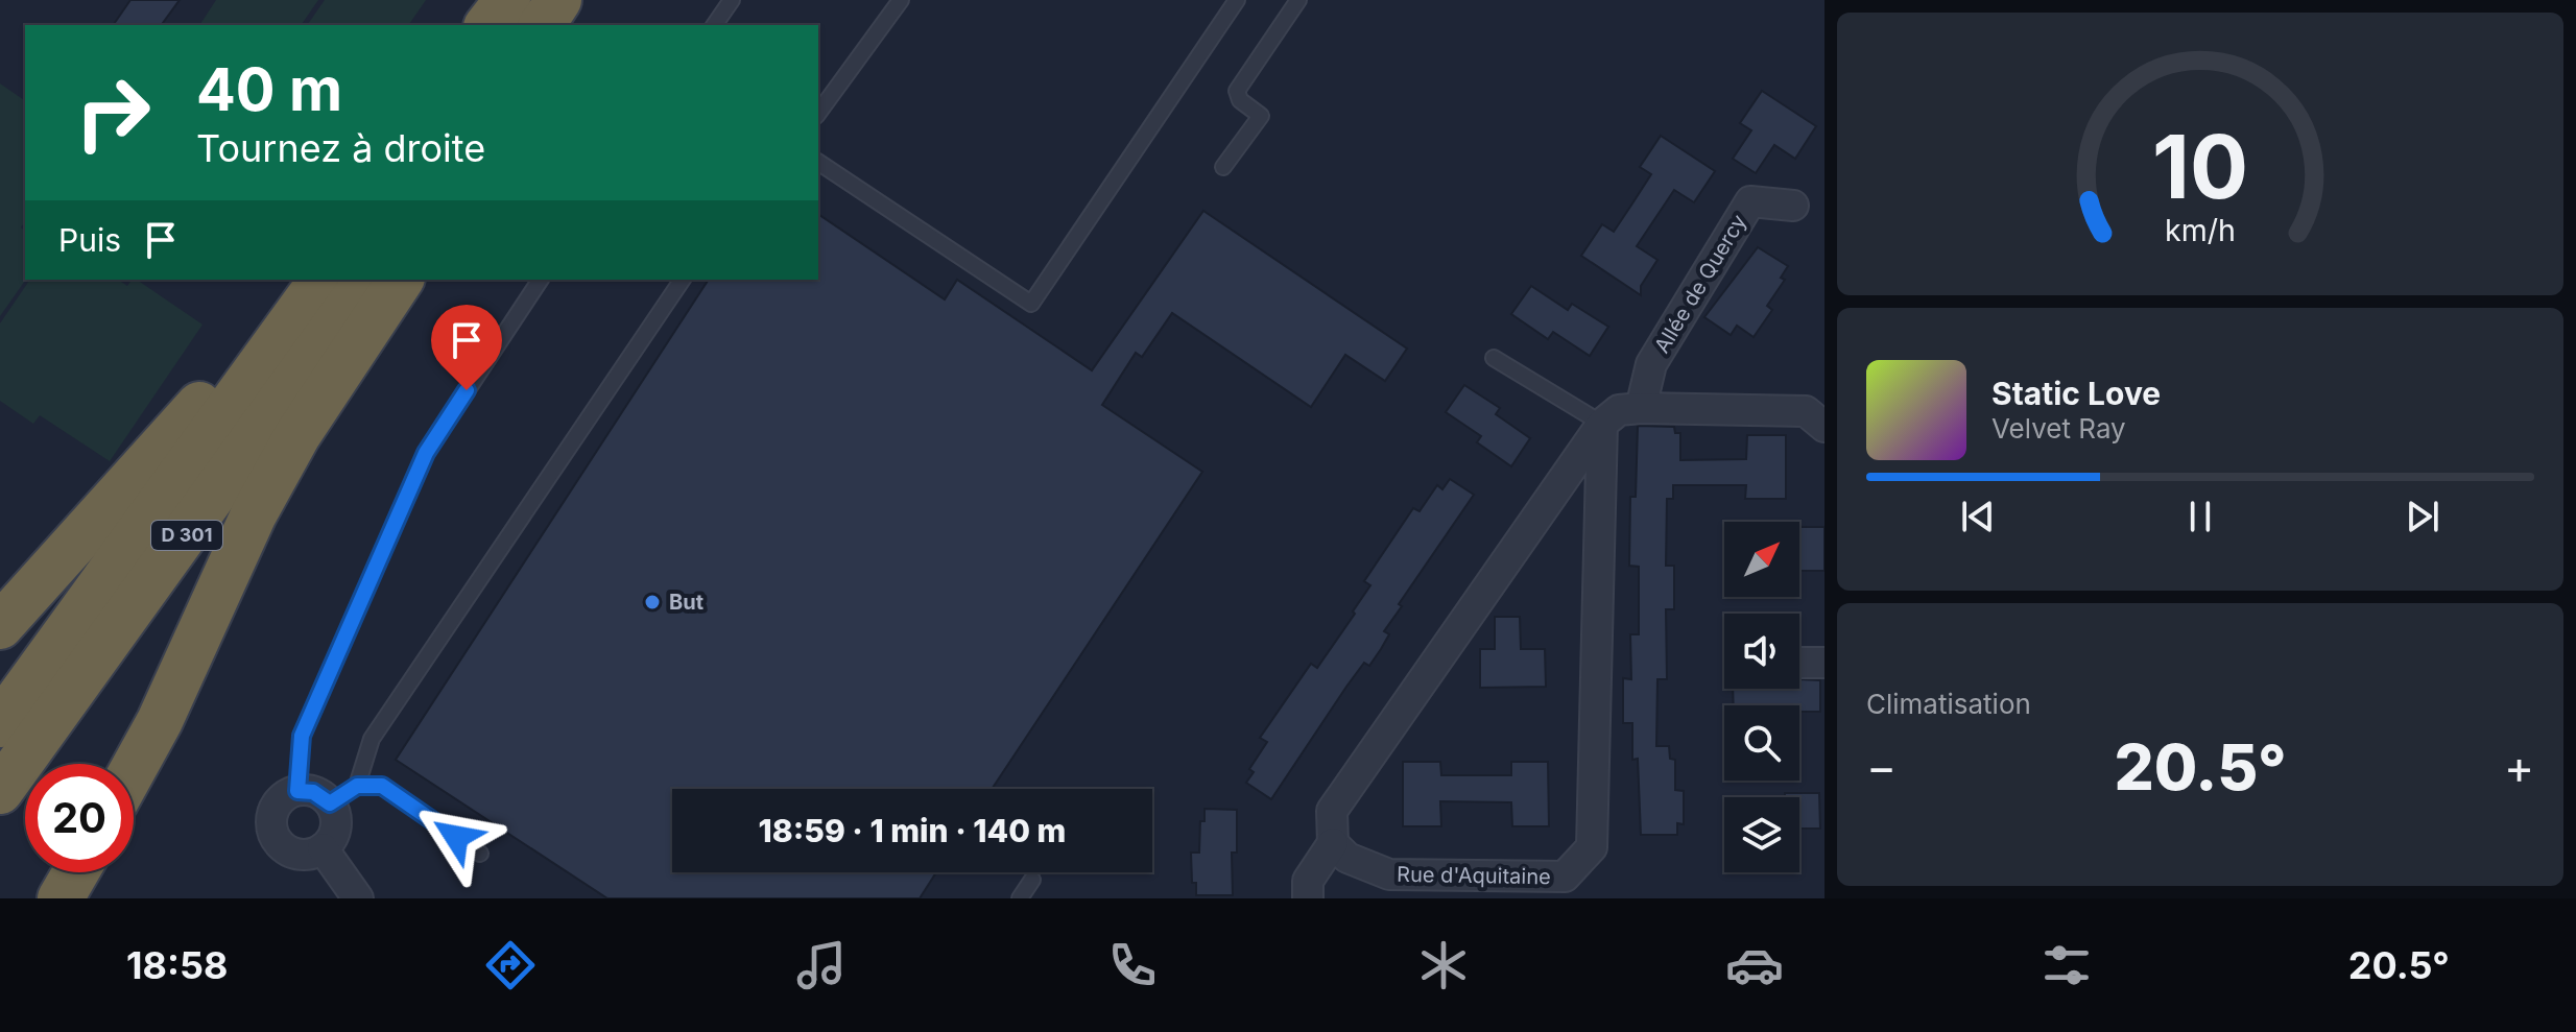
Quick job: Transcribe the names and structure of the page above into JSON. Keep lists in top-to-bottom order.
{
  "streets": {
    "highway": ["D 301"],
    "street": ["Allée de Quercy", "Rue d'Aquitaine"]
  },
  "places": ["But"],
  "north": "top right",
  "page": {
    "turn": ["40 m", "Tournez à droite"],
    "then": "Puis",
    "song": ["Static Love", "Velvet Ray"],
    "tile": "Climatisation",
    "heat": ["−", "20.5°", "+"],
    "limit": "20",
    "trip": "18:59 · 1 min · 140 m",
    "tabs": ["18:58", "20.5°"],
    "gauge": ["10", "km/h"]
  }
}
